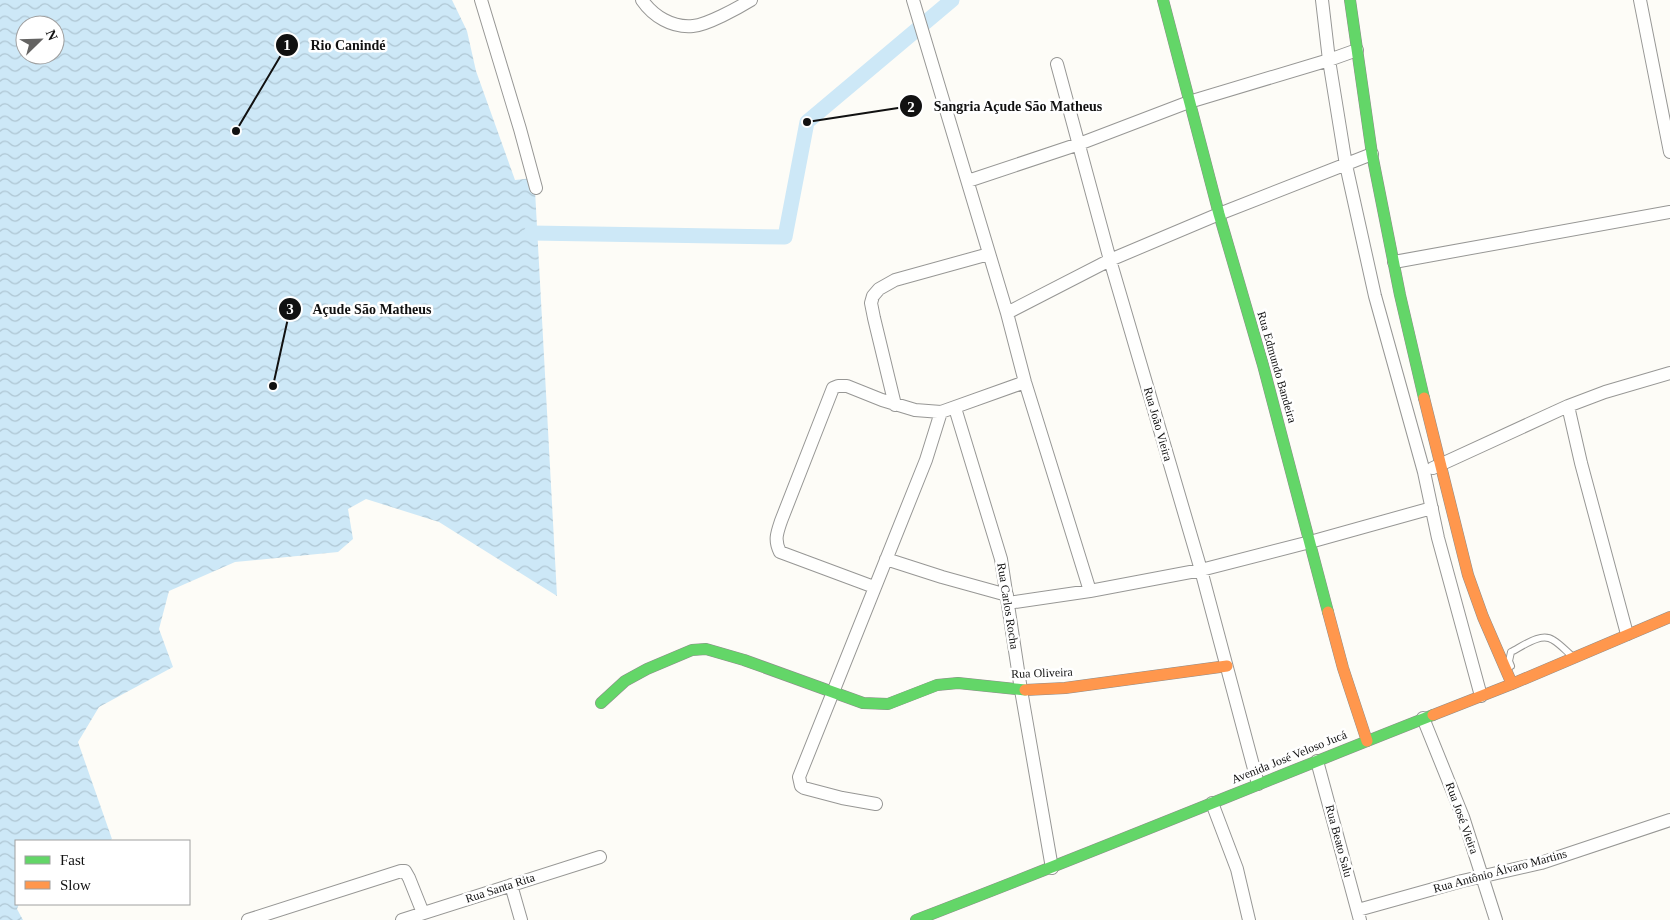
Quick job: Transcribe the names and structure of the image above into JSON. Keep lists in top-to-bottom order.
{
  "streets": {
    "street": [
      "Rua Edmundo Bandeira",
      "Rua João Vieira",
      "Rua Carlos Rocha",
      "Rua Oliveira",
      "Avenida José Veloso Jucá",
      "Rua José Vieira",
      "Rua Beato Salu",
      "Rua Antônio Álvaro Martins",
      "Rua Santa Rita"
    ]
  },
  "crossings": [
    ["Rua Edmundo Bandeira", "Avenida José Veloso Jucá"],
    ["Rua João Vieira", "Rua Oliveira"],
    ["Rua João Vieira", "Avenida José Veloso Jucá"],
    ["Rua Carlos Rocha", "Rua Oliveira"],
    ["Rua Carlos Rocha", "Avenida José Veloso Jucá"],
    ["Avenida José Veloso Jucá", "Rua José Vieira"],
    ["Avenida José Veloso Jucá", "Rua Beato Salu"],
    ["Rua José Vieira", "Rua Antônio Álvaro Martins"],
    ["Rua Beato Salu", "Rua Antônio Álvaro Martins"]
  ],
  "places": ["Sangria Açude São Matheus", "Rio Canindé", "Açude São Matheus"],
  "legend": ["Fast", "Slow"],
  "north": "top right"
}
